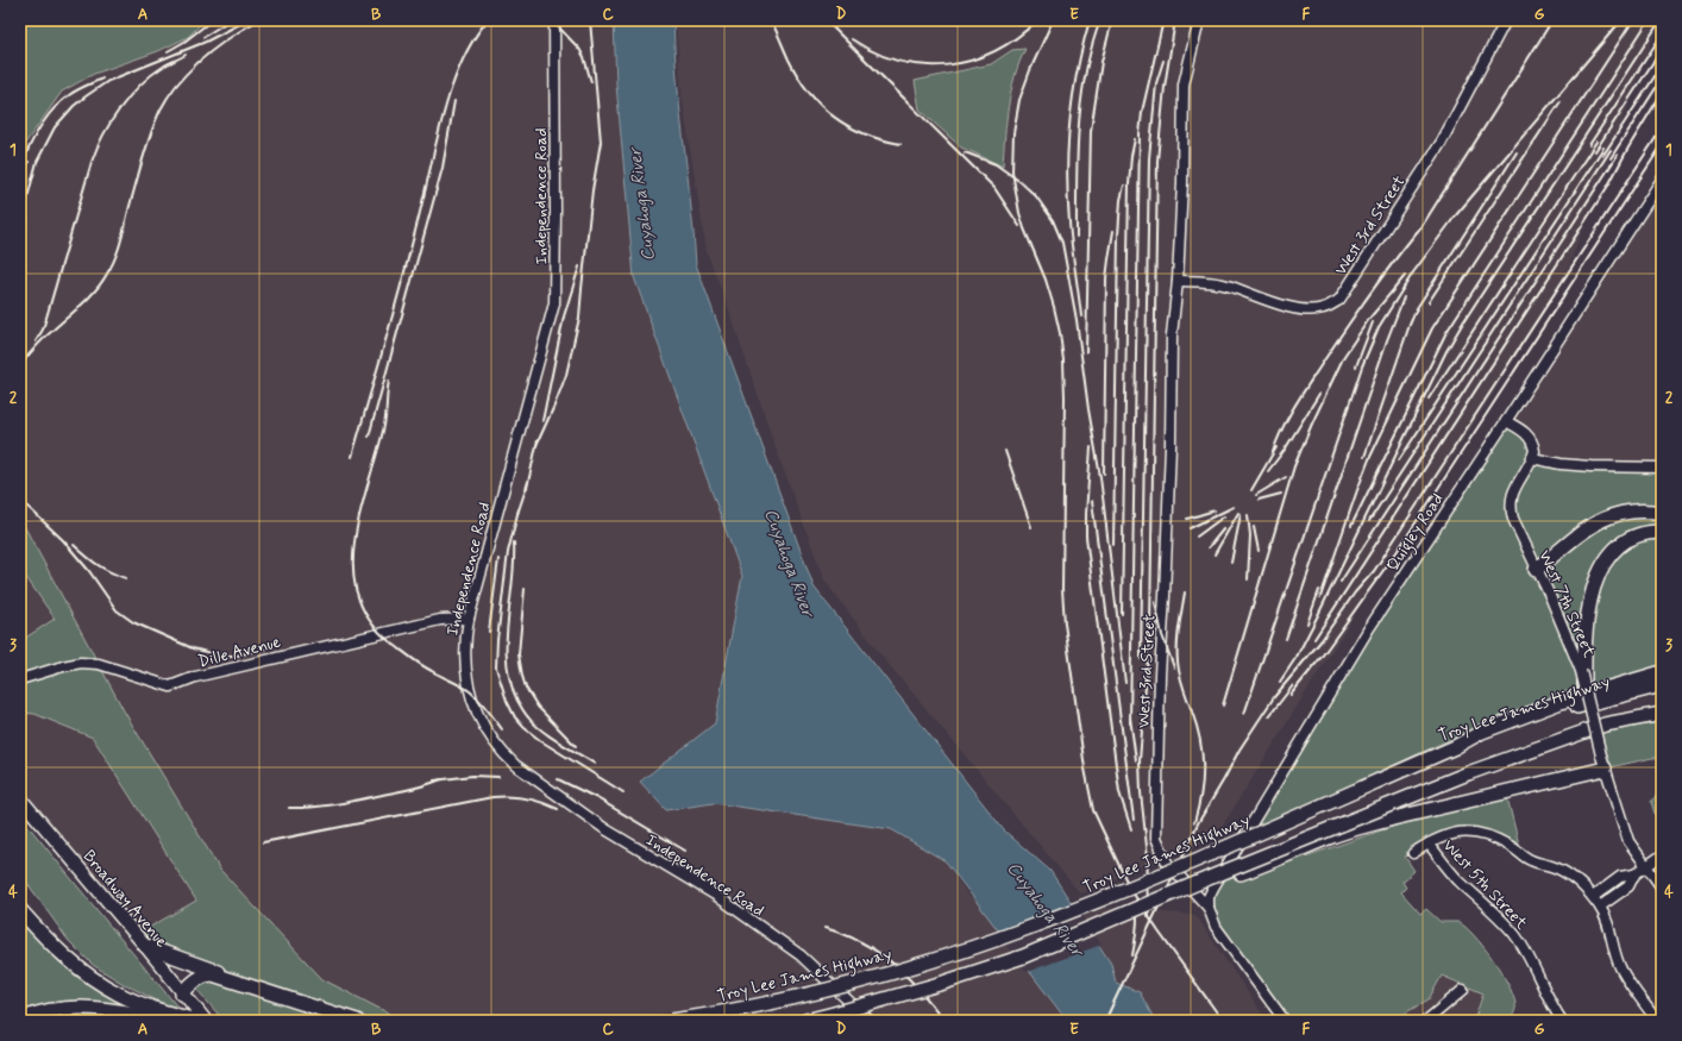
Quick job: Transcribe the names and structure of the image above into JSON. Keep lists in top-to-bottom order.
{
  "streets": {
    "highway": ["Troy Lee James Highway"],
    "main road": ["Broadway Avenue"],
    "street": [
      "Independence Road",
      "West 3rd Street",
      "Quigley Road",
      "West 7th Street",
      "Dille Avenue",
      "West 5th Street"
    ]
  },
  "crossings": [
    ["Independence Road", "Dille Avenue"],
    ["West 3rd Street", "Quigley Road"]
  ],
  "water": ["Cuyahoga River"],
  "grid": {
    "columns": [
      "A",
      "B",
      "C",
      "D",
      "E",
      "F",
      "G"
    ],
    "rows": [
      "1",
      "2",
      "3",
      "4"
    ]
  }
}
